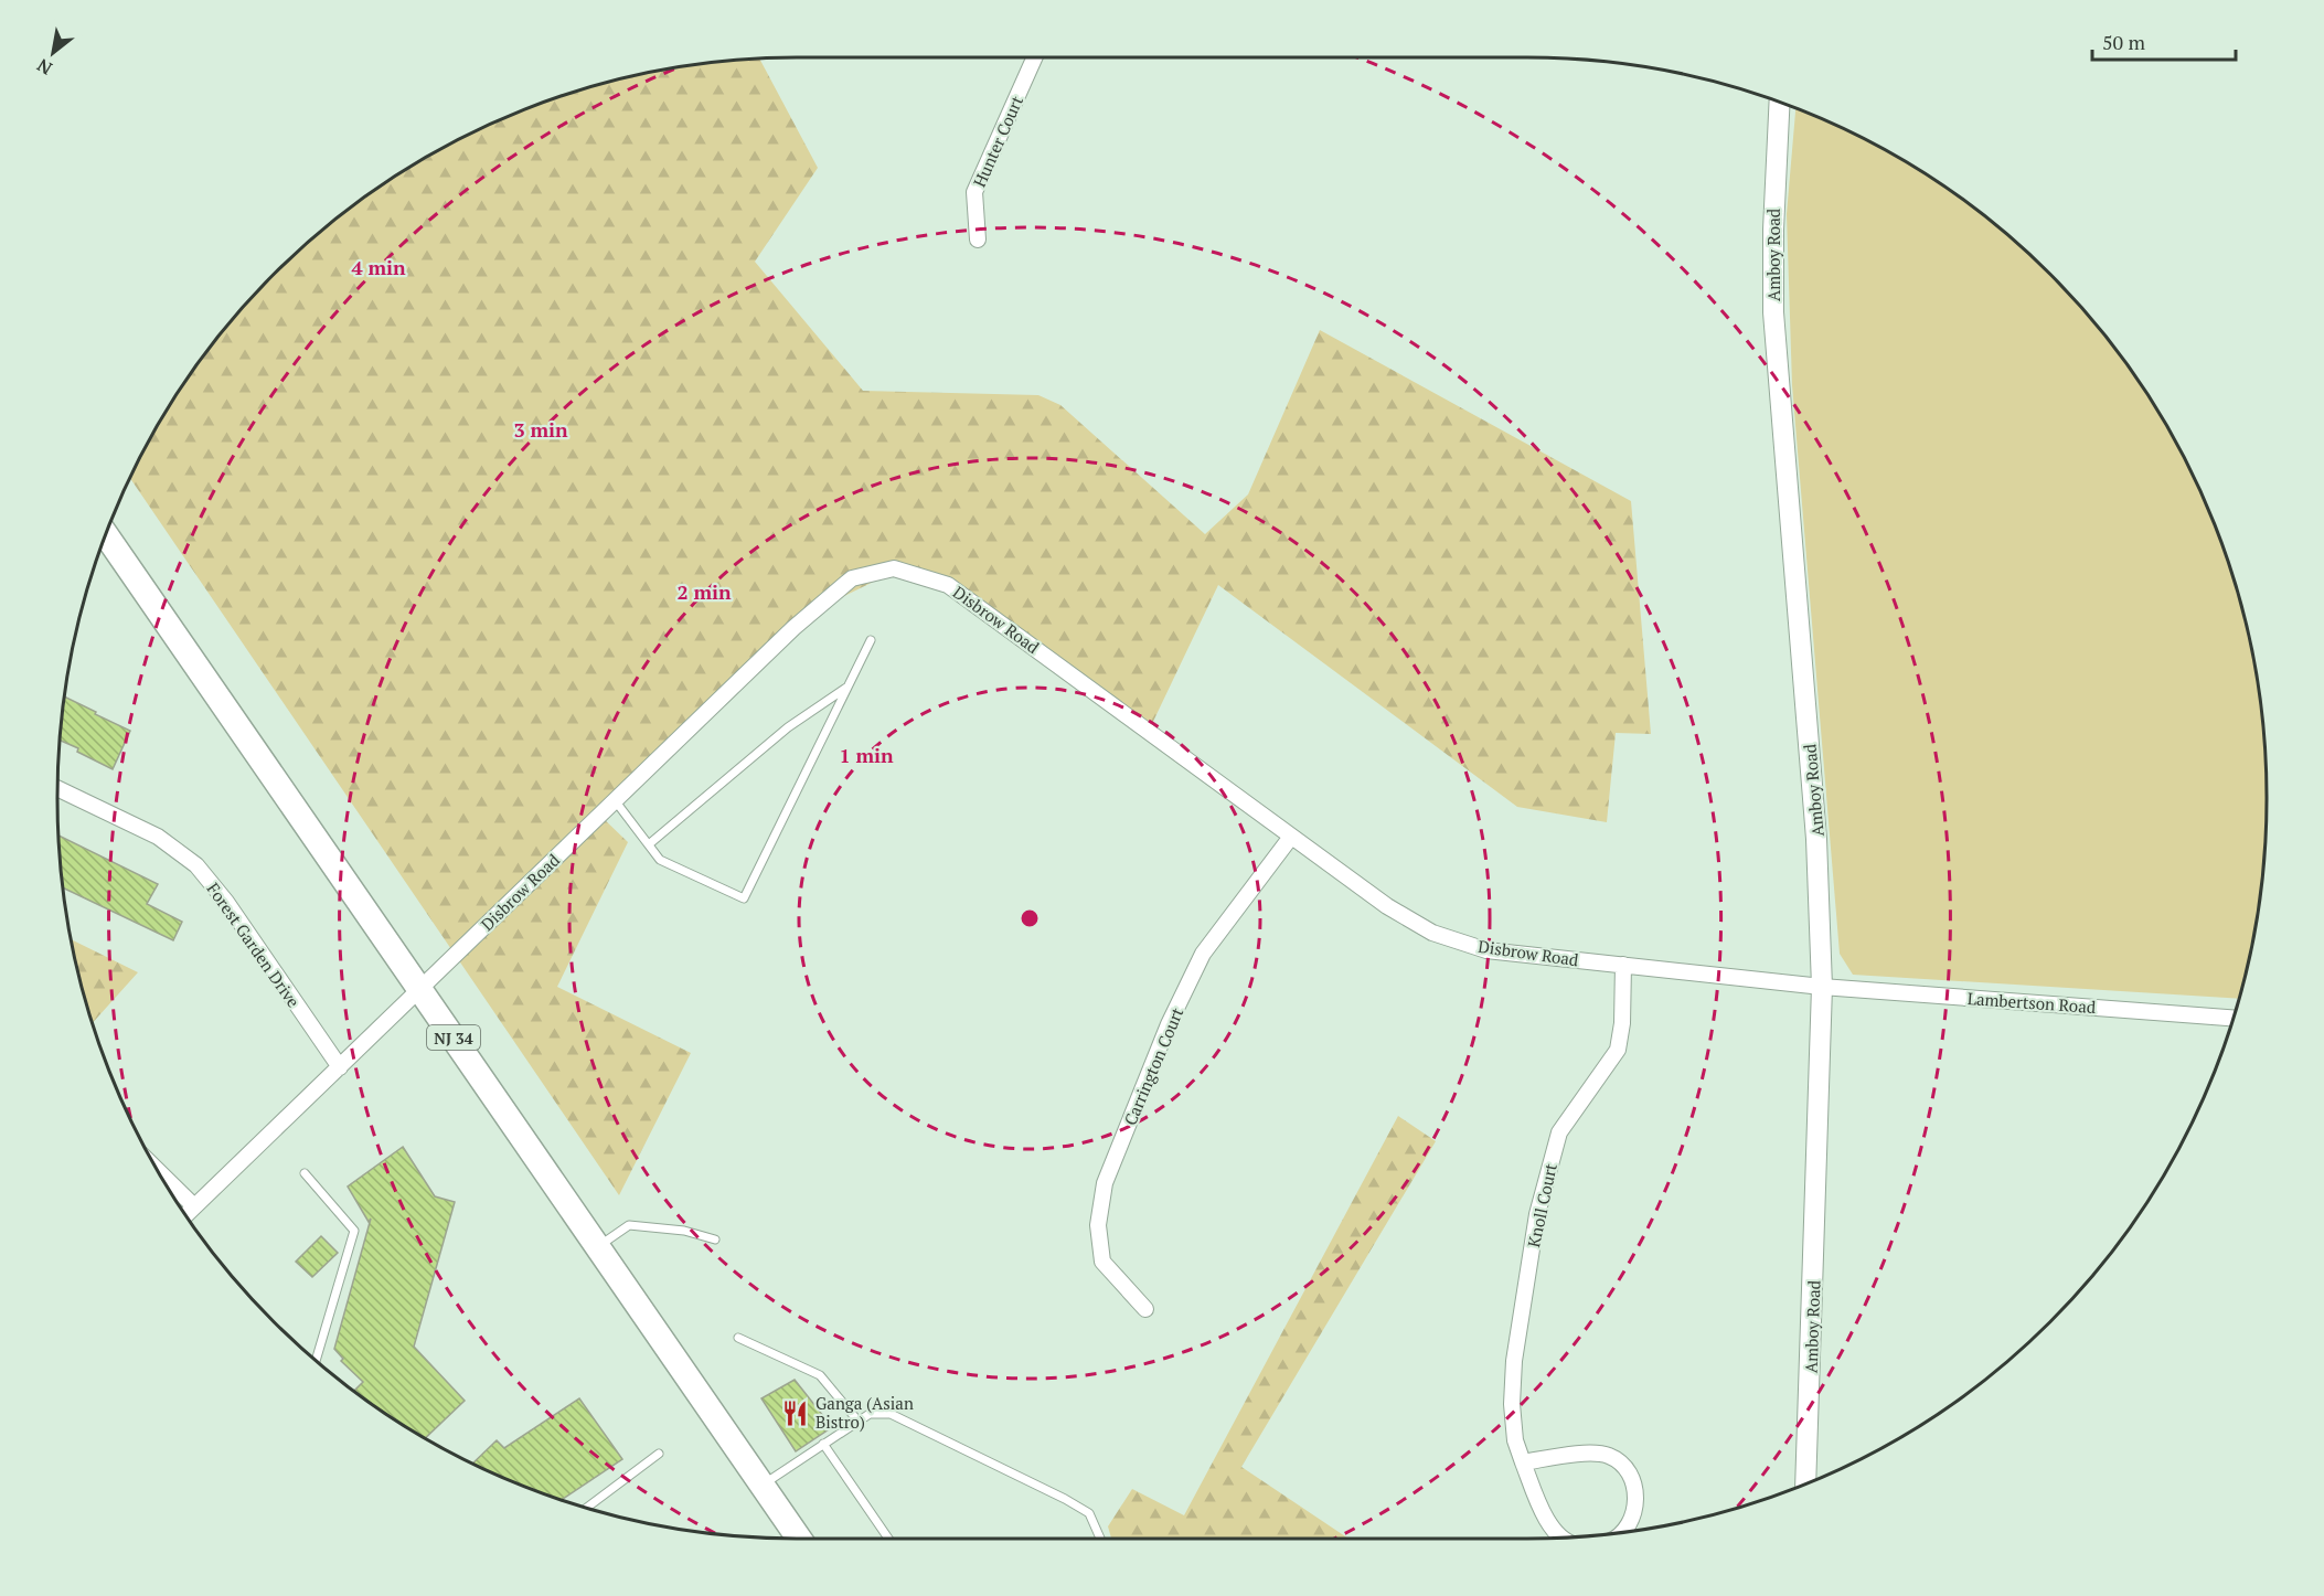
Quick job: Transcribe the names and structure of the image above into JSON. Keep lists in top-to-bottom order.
{
  "streets": {
    "main road": ["NJ 34"],
    "street": [
      "Hunter Court",
      "Amboy Road",
      "Disbrow Road",
      "Forest Garden Drive",
      "Lambertson Road",
      "Carrington Court",
      "Knoll Court"
    ]
  },
  "crossings": [
    ["Amboy Road", "Disbrow Road"],
    ["Amboy Road", "Lambertson Road"],
    ["Disbrow Road", "Forest Garden Drive"],
    ["Disbrow Road", "Lambertson Road"],
    ["Disbrow Road", "NJ 34"],
    ["Disbrow Road", "Carrington Court"],
    ["Disbrow Road", "Knoll Court"]
  ],
  "places": {
    "restaurant": ["Ganga (Asian Bistro)"]
  },
  "scale_bar": "50 m",
  "north": "bottom left",
  "rings": [
    "4 min",
    "3 min",
    "2 min",
    "1 min"
  ]
}
